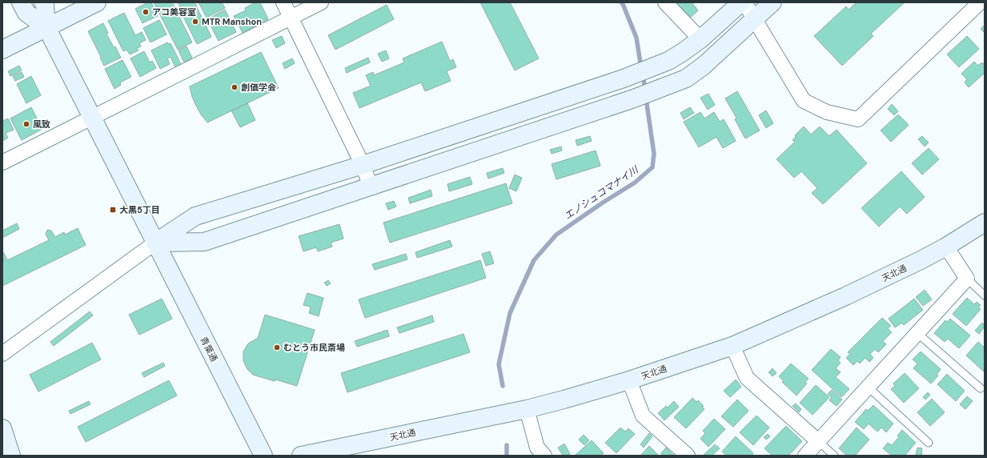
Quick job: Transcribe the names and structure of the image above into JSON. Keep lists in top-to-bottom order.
{
  "streets": {
    "street": ["天北通", "青葉通"]
  },
  "water": ["エノシュコマナイ川"],
  "places": {
    "other": [
      "アコ美容室",
      "MTR Manshon",
      "創価学会",
      "風致",
      "むとう市民斎場"
    ],
    "transit": ["大黒5丁目"]
  }
}
